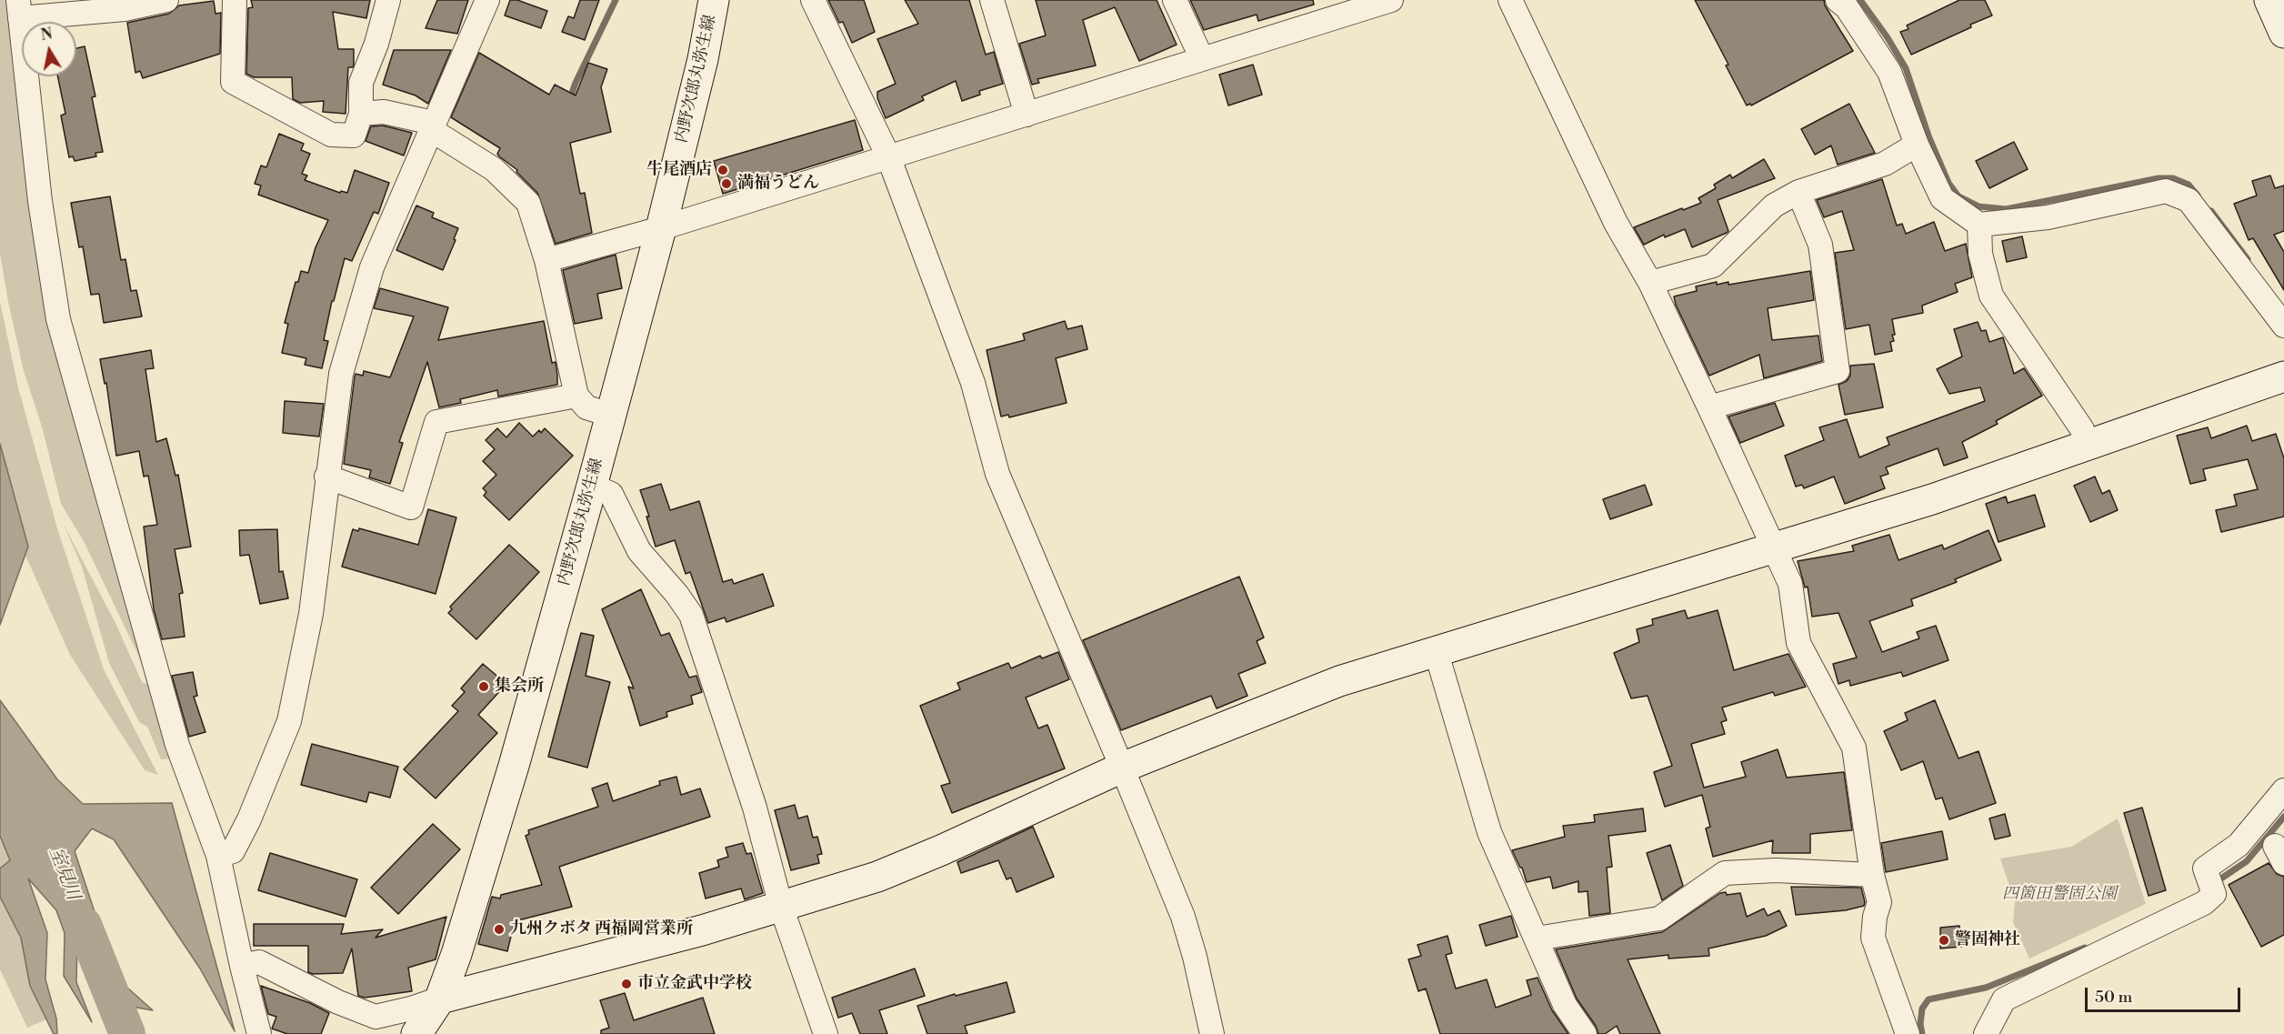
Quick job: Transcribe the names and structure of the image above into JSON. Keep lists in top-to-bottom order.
{
  "streets": {
    "street": ["内野次郎丸弥生線"]
  },
  "water": ["室見川"],
  "parks": ["四箇田警固公園"],
  "places": [
    "牛尾酒店",
    "満福うどん",
    "集会所",
    "九州クボタ 西福岡営業所",
    "警固神社",
    "市立金武中学校"
  ],
  "scale_bar": "50 m",
  "north": "top"
}
